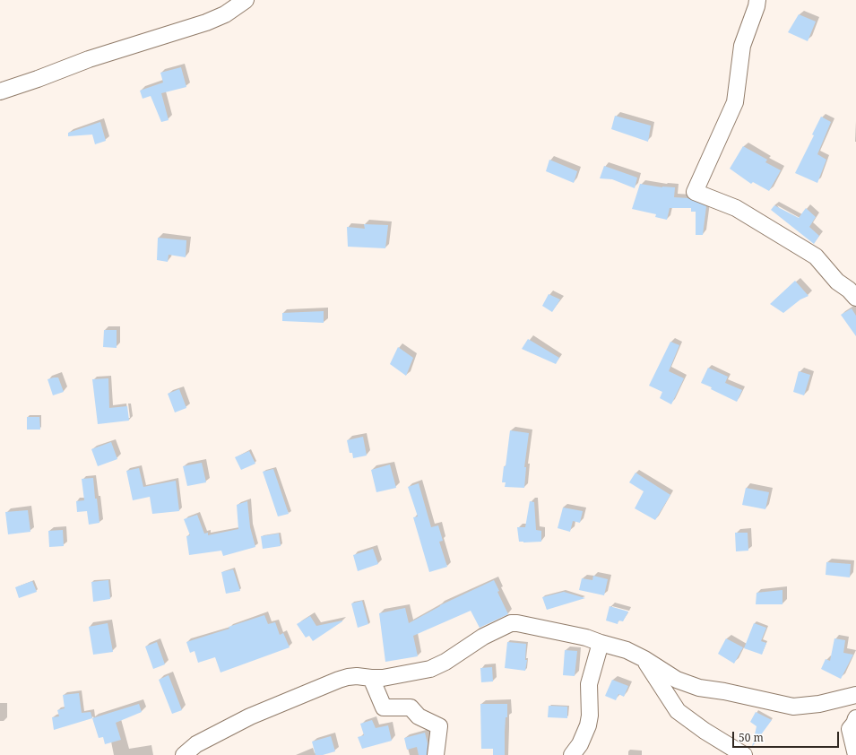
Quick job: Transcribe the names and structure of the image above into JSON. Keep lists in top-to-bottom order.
{
  "scale_bar": "50 m"
}
